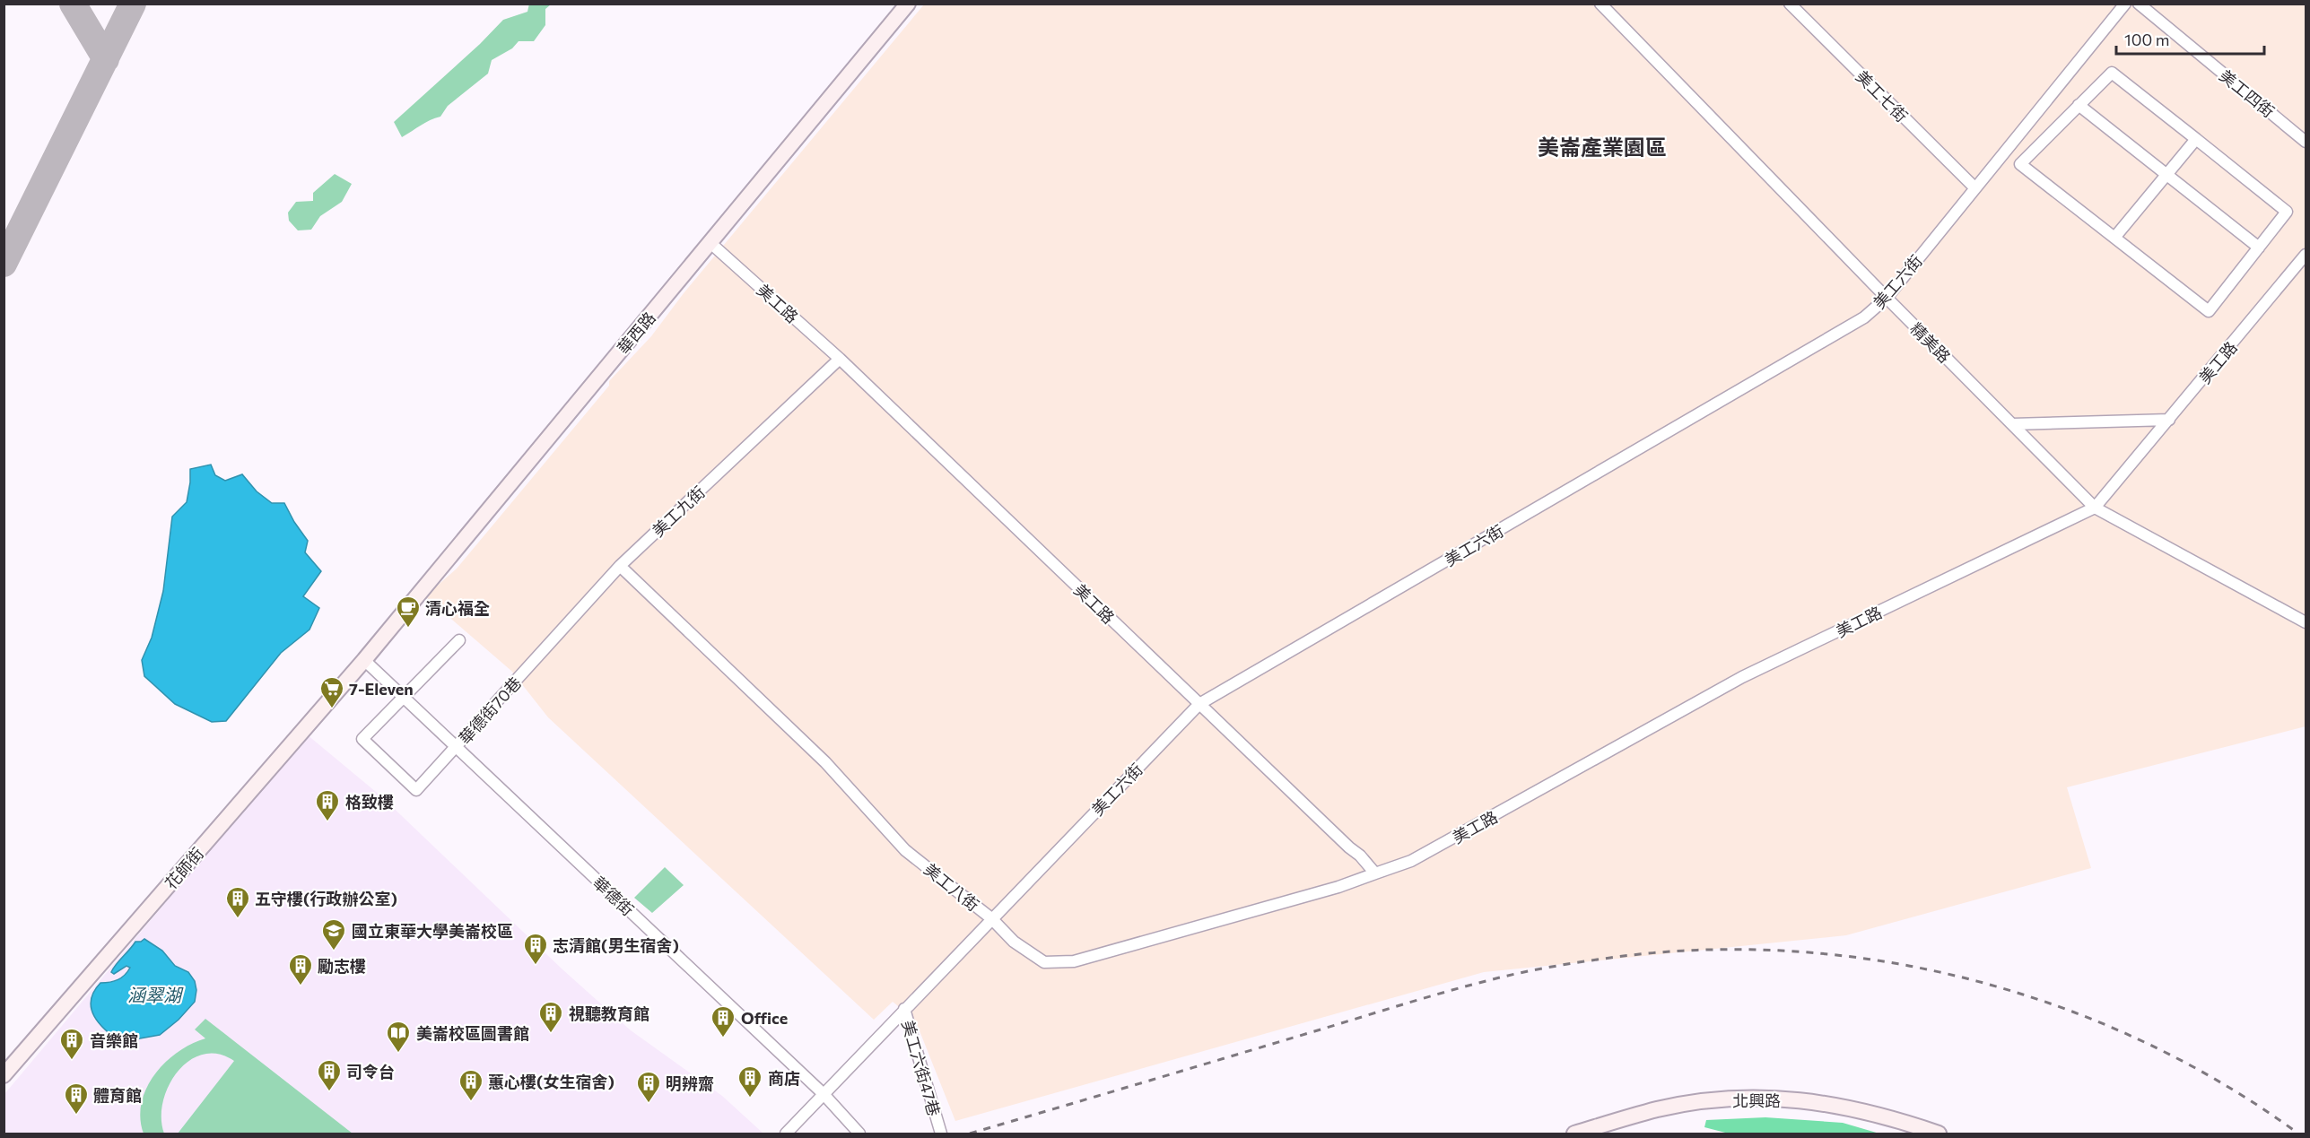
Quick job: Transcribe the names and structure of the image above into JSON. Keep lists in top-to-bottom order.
{
  "streets": {
    "street": [
      "美工四街",
      "美工七街",
      "美工六街",
      "美工路",
      "華西路",
      "精美路",
      "美工九街",
      "華德街70巷",
      "花師街",
      "美工八街",
      "華德街",
      "美工六街47巷",
      "北興路"
    ]
  },
  "crossings": [
    ["美工七街", "美工六街"],
    ["美工六街", "美工路"],
    ["美工六街", "精美路"],
    ["美工六街", "美工八街"],
    ["美工六街", "華德街"],
    ["美工六街", "美工六街47巷"],
    ["美工路", "華西路"],
    ["美工路", "精美路"],
    ["美工路", "美工九街"],
    ["美工路", "美工八街"],
    ["華西路", "花師街"],
    ["華西路", "華德街"],
    ["美工九街", "華德街70巷"],
    ["美工九街", "美工八街"],
    ["華德街70巷", "華德街"],
    ["花師街", "華德街"]
  ],
  "districts": ["美崙產業園區"],
  "water": ["涵翠湖"],
  "places": {
    "cafe": ["清心福全"],
    "supermarket": ["7-Eleven"],
    "building": [
      "格致樓",
      "五守樓(行政辦公室)",
      "志清館(男生宿舍)",
      "勵志樓",
      "視聽教育館",
      "Office",
      "音樂館",
      "司令台",
      "商店",
      "蕙心樓(女生宿舍)",
      "明辨齋",
      "體育館"
    ],
    "school or university": ["國立東華大學美崙校區"],
    "library": ["美崙校區圖書館"]
  },
  "scale_bar": "100 m"
}
